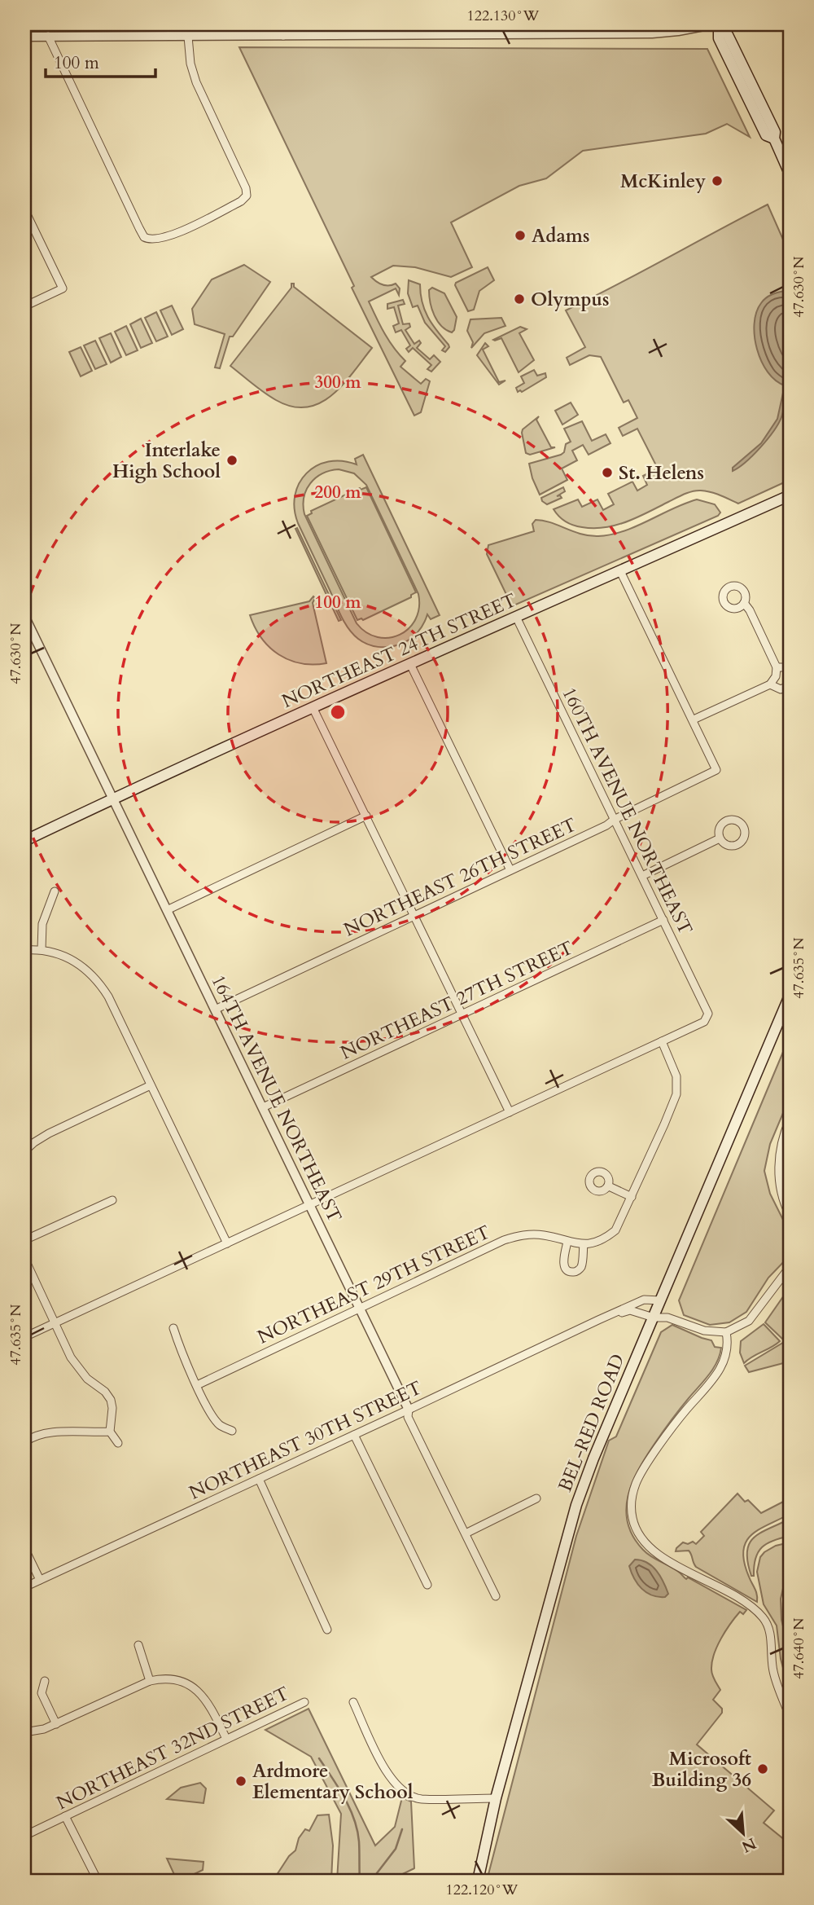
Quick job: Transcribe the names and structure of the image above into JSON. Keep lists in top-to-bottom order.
{
  "streets": {
    "main road": ["NORTHEAST 24TH STREET", "BEL-RED ROAD"],
    "street": [
      "160TH AVENUE NORTHEAST",
      "NORTHEAST 26TH STREET",
      "NORTHEAST 27TH STREET",
      "164TH AVENUE NORTHEAST",
      "NORTHEAST 29TH STREET",
      "NORTHEAST 30TH STREET",
      "NORTHEAST 32ND STREET"
    ]
  },
  "crossings": [
    ["NORTHEAST 24TH STREET", "160TH AVENUE NORTHEAST"],
    ["NORTHEAST 24TH STREET", "164TH AVENUE NORTHEAST"],
    ["160TH AVENUE NORTHEAST", "NORTHEAST 26TH STREET"],
    ["160TH AVENUE NORTHEAST", "NORTHEAST 27TH STREET"],
    ["NORTHEAST 26TH STREET", "164TH AVENUE NORTHEAST"],
    ["NORTHEAST 27TH STREET", "164TH AVENUE NORTHEAST"],
    ["164TH AVENUE NORTHEAST", "NORTHEAST 29TH STREET"],
    ["164TH AVENUE NORTHEAST", "NORTHEAST 30TH STREET"],
    ["BEL-RED ROAD", "NORTHEAST 30TH STREET"]
  ],
  "places": [
    "McKinley",
    "Adams",
    "Olympus",
    "Interlake High School",
    "St. Helens",
    "Microsoft Building 36",
    "Ardmore Elementary School"
  ],
  "scale_bar": "100 m",
  "north": "bottom right",
  "coordinates": [
    "122.130°W",
    "47.630°N",
    "47.635°N",
    "47.640°N",
    "122.120°W"
  ],
  "rings": ["300 m", "200 m", "100 m"]
}
